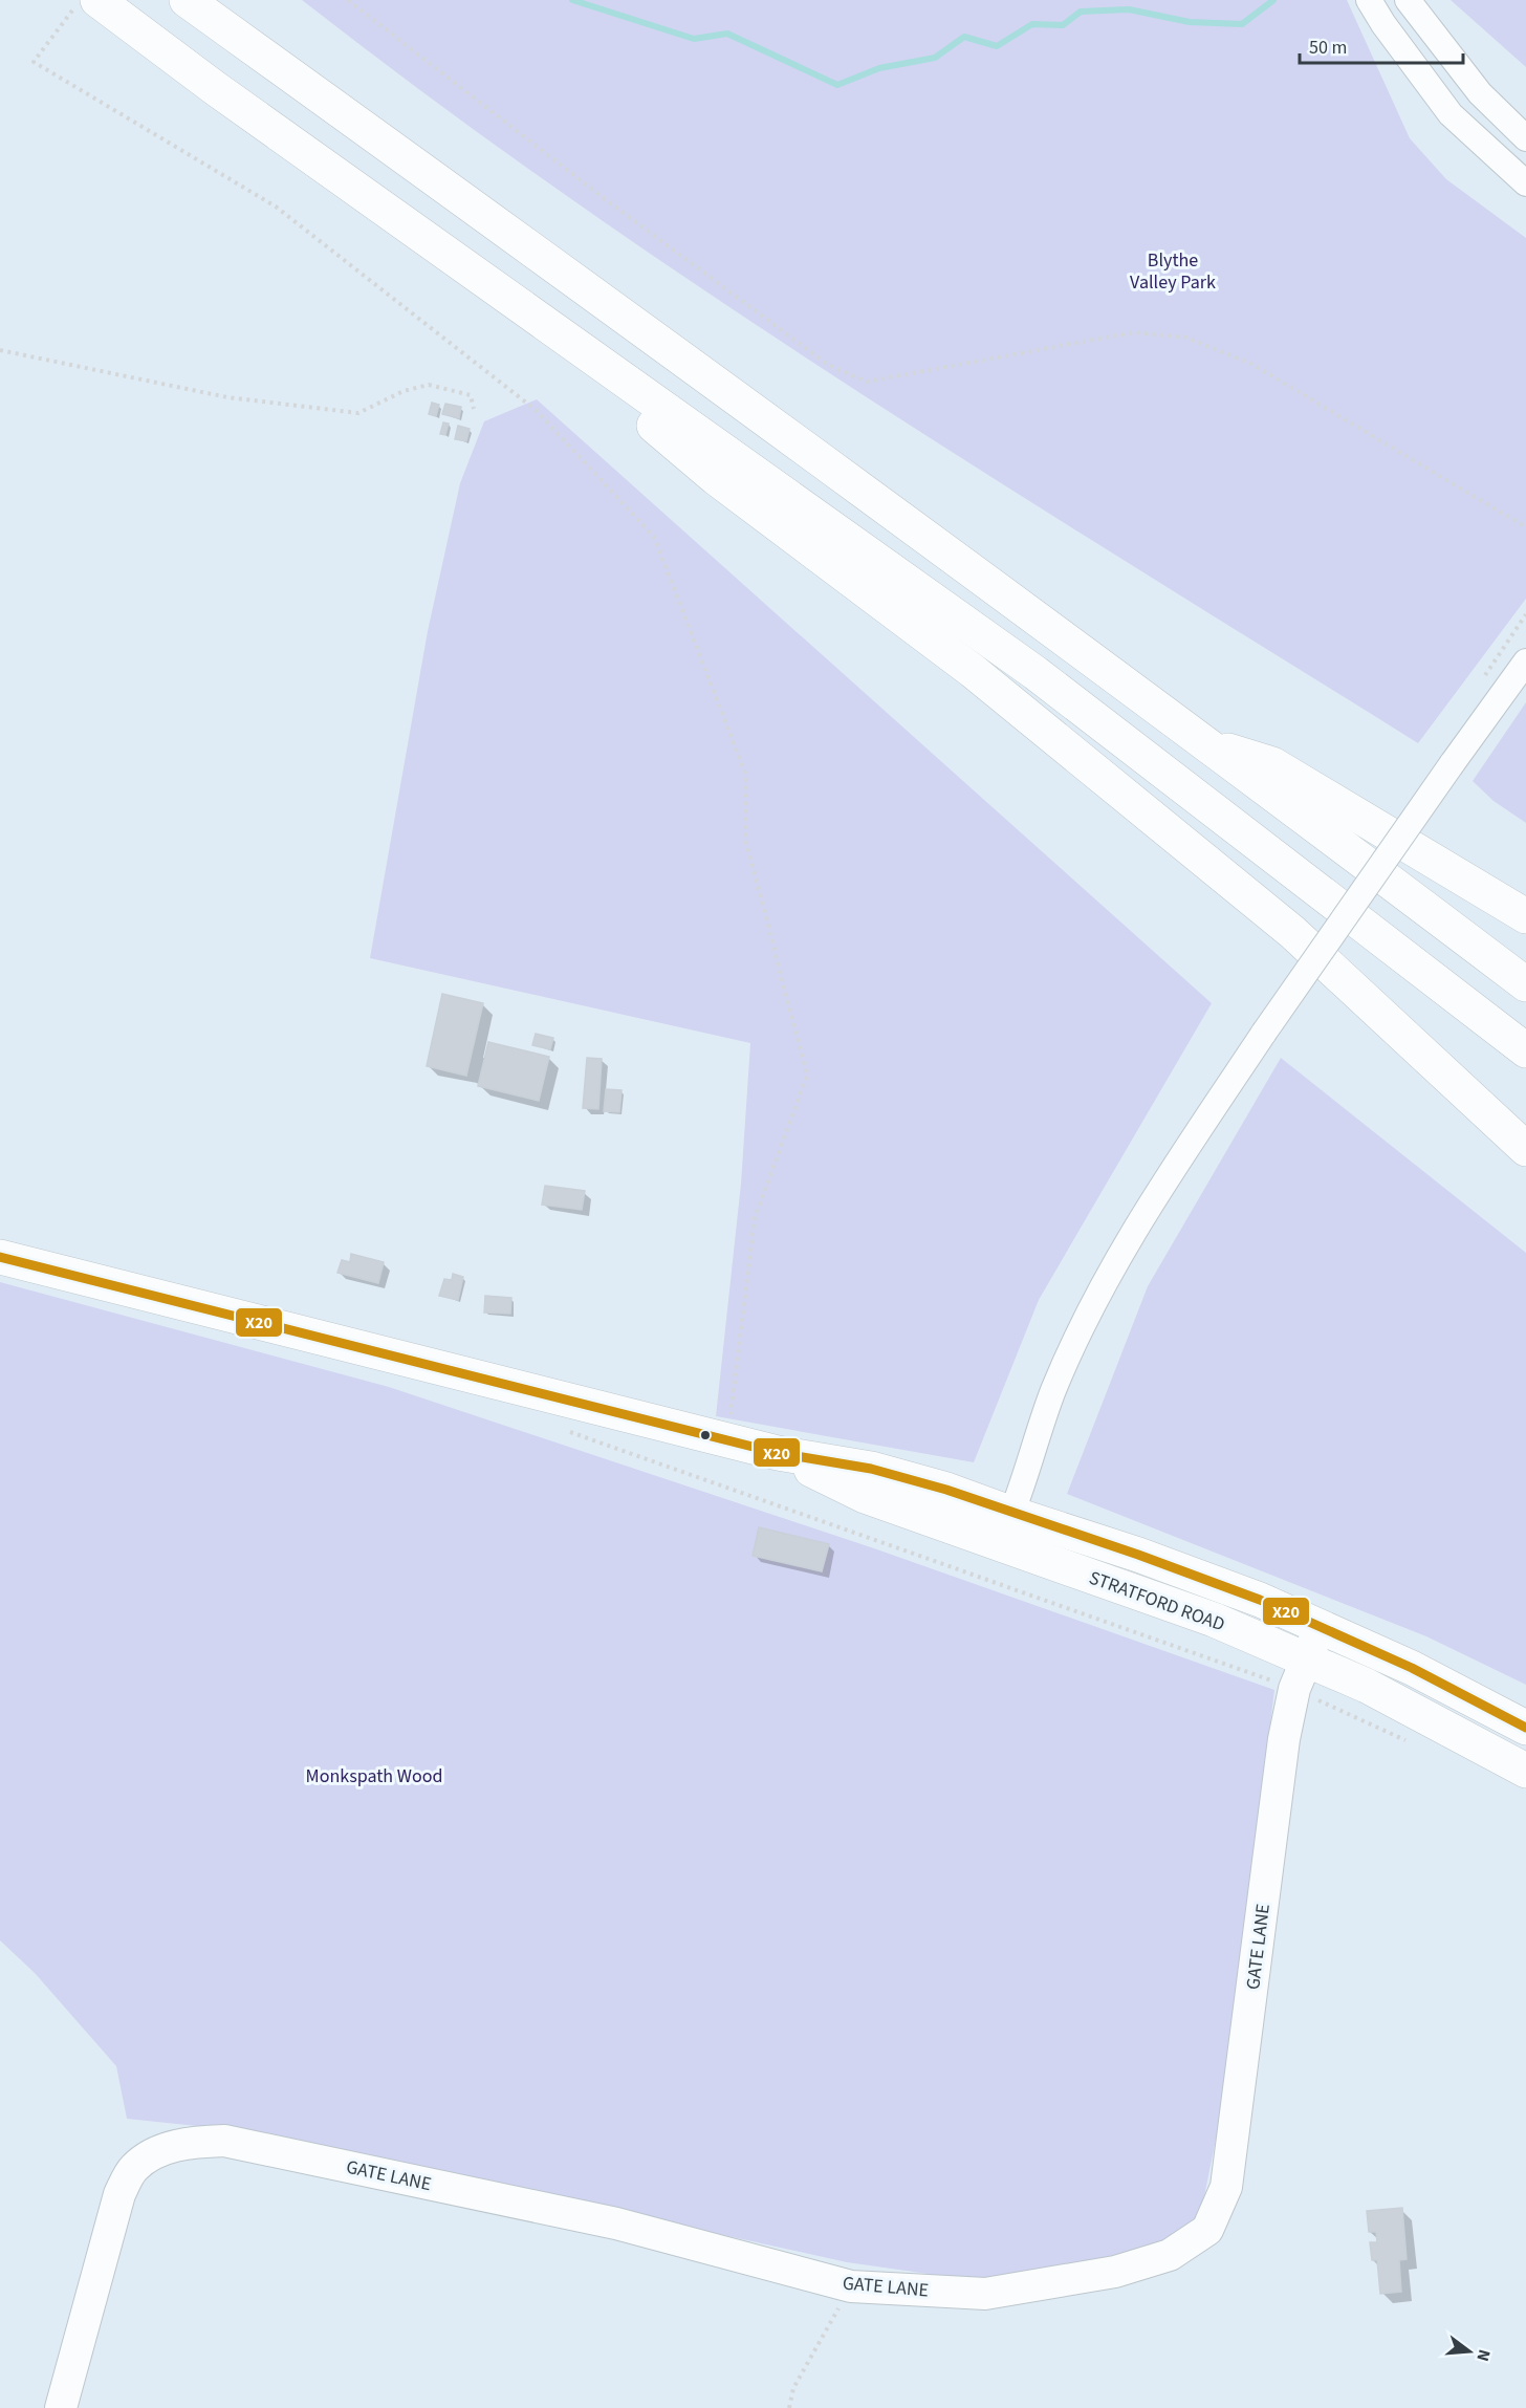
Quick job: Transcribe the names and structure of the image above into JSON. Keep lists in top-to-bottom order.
{
  "streets": {
    "main road": ["STRATFORD ROAD"],
    "street": ["GATE LANE"]
  },
  "crossings": [
    ["STRATFORD ROAD", "GATE LANE"]
  ],
  "parks": ["Blythe Valley Park", "Monkspath Wood"],
  "lines": ["transit line X20"],
  "scale_bar": "50 m",
  "north": "right"
}
